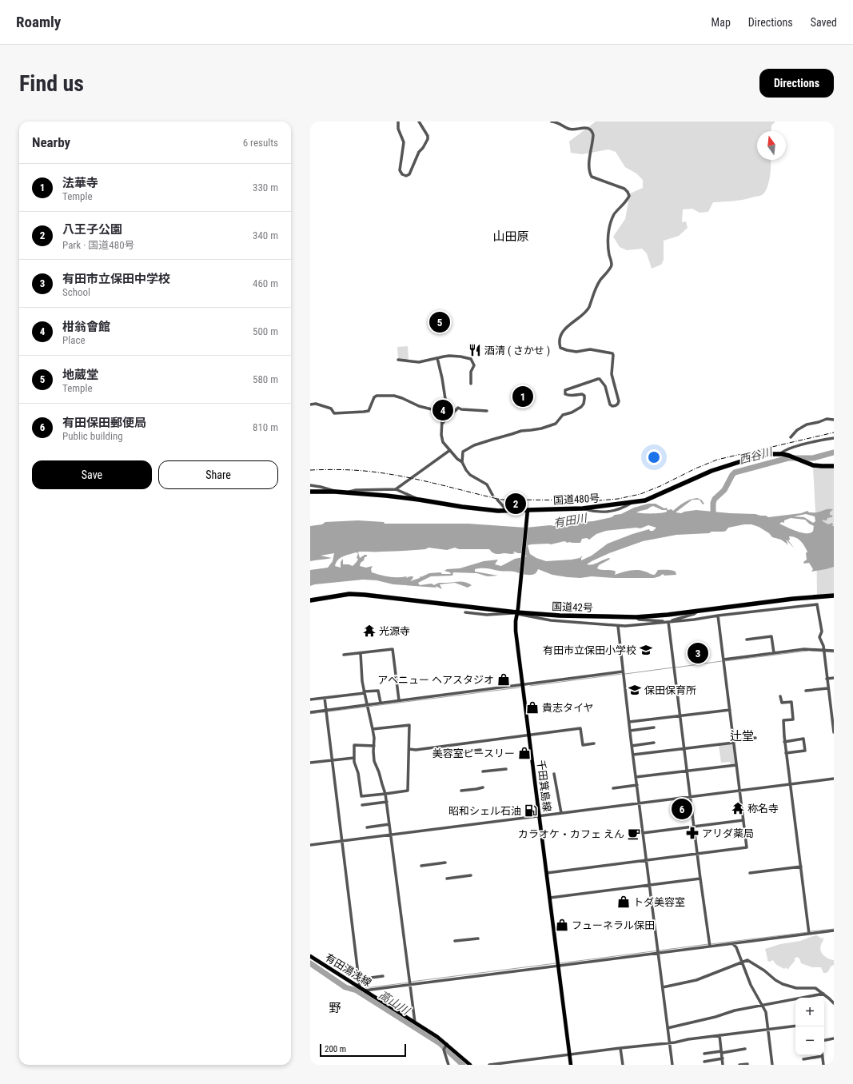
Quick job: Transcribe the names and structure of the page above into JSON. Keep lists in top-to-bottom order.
{
  "streets": {
    "highway": ["国道480号", "国道42号"],
    "main road": ["千田箕島線", "有田湯浅線"]
  },
  "crossings": [
    ["国道480号", "千田箕島線"],
    ["国道42号", "千田箕島線"]
  ],
  "districts": ["山田原", "辻堂", "野"],
  "water": ["西谷川", "有田川", "高山川"],
  "places": {
    "restaurant": ["酒清 ( さかせ )"],
    "temple": ["光源寺", "称名寺"],
    "school or university": ["有田市立保田小学校", "保田保育所"],
    "shop": [
      "アベニュー ヘアスタジオ",
      "貴志タイヤ",
      "美容室ピースリー",
      "トダ美容室",
      "フューネラル保田"
    ],
    "fuel station": ["昭和シェル石油"],
    "pharmacy": ["アリダ薬局"],
    "cafe": ["カラオケ・カフェ えん"]
  },
  "scale_bar": "200 m",
  "north": "top",
  "page": {
    "header": "Roamly",
    "nav": ["Map", "Directions", "Saved"],
    "buttons": [
      "Directions",
      ["Save", "Share"]
    ],
    "title": "Find us",
    "heading": ["Nearby", "6 results"],
    "list": [
      {
        "mark": "1",
        "name": "法華寺",
        "note": "Temple",
        "value": "330 m"
      },
      {
        "mark": "2",
        "name": "八王子公園",
        "note": "Park · 国道480号",
        "value": "340 m"
      },
      {
        "mark": "3",
        "name": "有田市立保田中学校",
        "note": "School",
        "value": "460 m"
      },
      {
        "mark": "4",
        "name": "柑翁會館",
        "note": "Place",
        "value": "500 m"
      },
      {
        "mark": "5",
        "name": "地蔵堂",
        "note": "Temple",
        "value": "580 m"
      },
      {
        "mark": "6",
        "name": "有田保田郵便局",
        "note": "Public building",
        "value": "810 m"
      }
    ],
    "pins": [
      "5",
      "1",
      "4",
      "2",
      "3",
      "6"
    ],
    "map_buttons": ["+", "−"],
    "scale": "200 m"
  }
}
